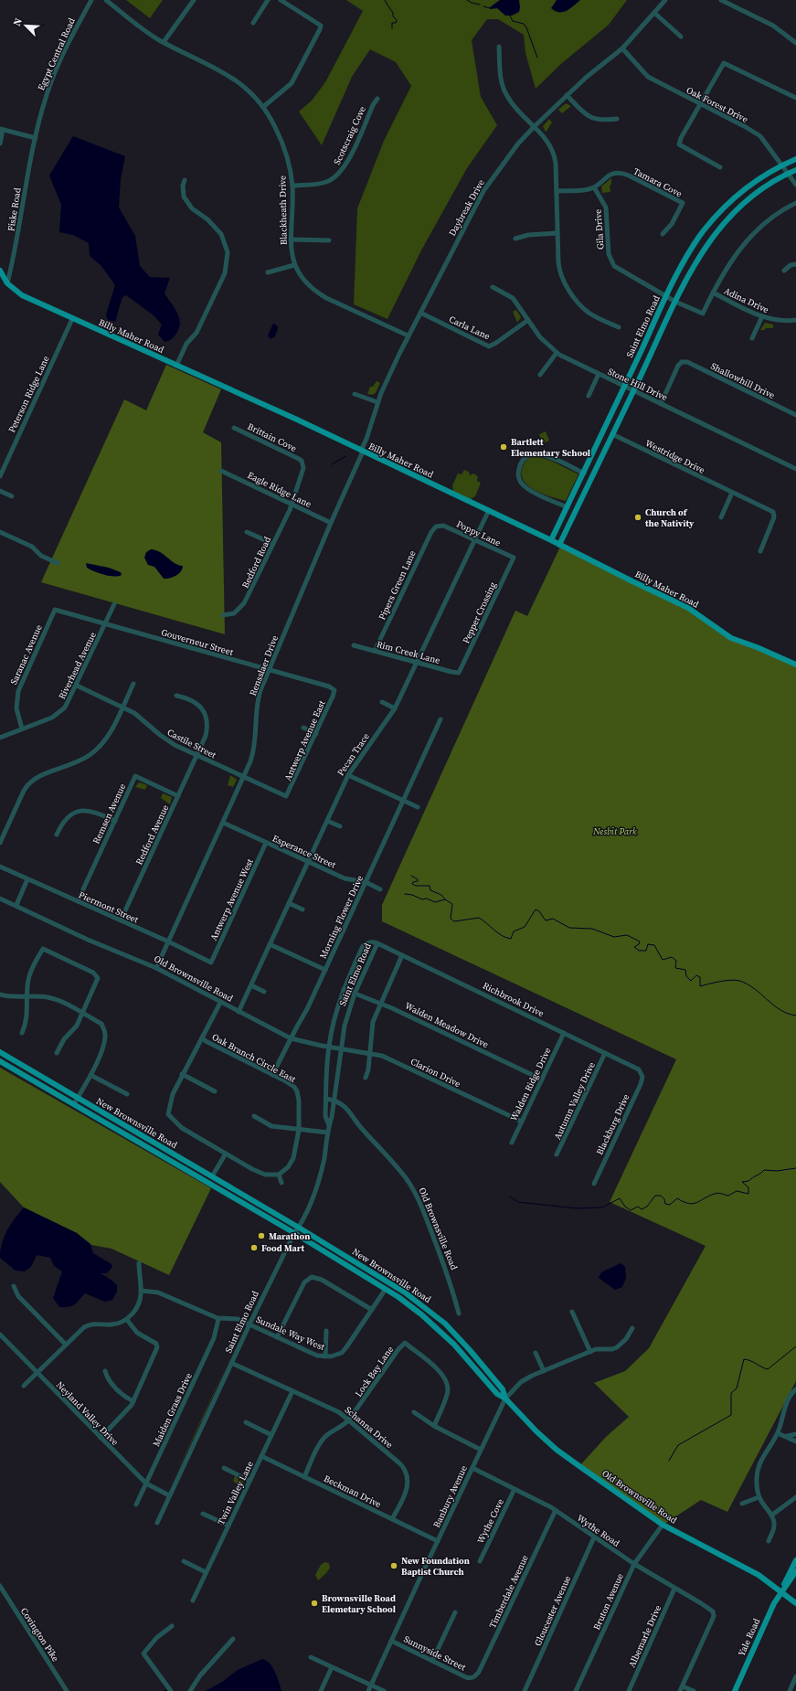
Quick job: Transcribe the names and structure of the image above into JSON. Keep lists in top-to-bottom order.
{
  "streets": {
    "main road": [
      "Saint Elmo Road",
      "Billy Maher Road",
      "Old Brownsville Road",
      "New Brownsville Road",
      "Yale Road"
    ],
    "street": [
      "Egypt Central Road",
      "Oak Forest Drive",
      "Scotscraig Cove",
      "Tamara Cove",
      "Daybreak Drive",
      "Fiske Road",
      "Blackheath Drive",
      "Gila Drive",
      "Adina Drive",
      "Carla Lane",
      "Shallowhill Drive",
      "Stone Hill Drive",
      "Peterson Ridge Lane",
      "Brittain Cove",
      "Westridge Drive",
      "Eagle Ridge Lane",
      "Poppy Lane",
      "Bedford Road",
      "Pipers Green Lane",
      "Pepper Crossing",
      "Gouverneur Street",
      "Rim Creek Lane",
      "Saranac Avenue",
      "Riverhead Avenue",
      "Rensslaer Drive",
      "Antwerp Avenue East",
      "Castile Street",
      "Pecan Trace",
      "Remsen Avenue",
      "Redford Avenue",
      "Esperance Street",
      "Antwerp Avenue West",
      "Piermont Street",
      "Morning Flower Drive",
      "Richbrook Drive",
      "Walden Meadow Drive",
      "Oak Branch Circle East",
      "Clarion Drive",
      "Walden Ridge Drive",
      "Autumn Valley Drive",
      "Blackburg Drive",
      "Sundale Way West",
      "Lock Bay Lane",
      "Maiden Grass Drive",
      "Neyland Valley Drive",
      "Schanna Drive",
      "Beckman Drive",
      "Twin Valley Lane",
      "Banbury Avenue",
      "Wythe Cove",
      "Wythe Road",
      "Timberdale Avenue",
      "Bruton Avenue",
      "Gloucester Avenue",
      "Covington Pike",
      "Albemarle Drive",
      "Sunnyside Street"
    ]
  },
  "crossings": [
    ["Egypt Central Road", "Fiske Road"],
    ["Oak Forest Drive", "Daybreak Drive"],
    ["Oak Forest Drive", "Saint Elmo Road"],
    ["Scotscraig Cove", "Blackheath Drive"],
    ["Tamara Cove", "Gila Drive"],
    ["Daybreak Drive", "Blackheath Drive"],
    ["Daybreak Drive", "Carla Lane"],
    ["Daybreak Drive", "Billy Maher Road"],
    ["Daybreak Drive", "Rensslaer Drive"],
    ["Fiske Road", "Billy Maher Road"],
    ["Gila Drive", "Adina Drive"],
    ["Gila Drive", "Saint Elmo Road"],
    ["Saint Elmo Road", "Billy Maher Road"],
    ["Saint Elmo Road", "Stone Hill Drive"],
    ["Saint Elmo Road", "Old Brownsville Road"],
    ["Saint Elmo Road", "Richbrook Drive"],
    ["Saint Elmo Road", "Walden Meadow Drive"],
    ["Saint Elmo Road", "Clarion Drive"],
    ["Saint Elmo Road", "New Brownsville Road"],
    ["Saint Elmo Road", "Sundale Way West"],
    ["Saint Elmo Road", "Neyland Valley Drive"],
    ["Saint Elmo Road", "Schanna Drive"],
    ["Carla Lane", "Stone Hill Drive"],
    ["Billy Maher Road", "Peterson Ridge Lane"],
    ["Billy Maher Road", "Rensslaer Drive"],
    ["Billy Maher Road", "Pecan Trace"],
    ["Shallowhill Drive", "Stone Hill Drive"],
    ["Brittain Cove", "Eagle Ridge Lane"],
    ["Brittain Cove", "Bedford Road"],
    ["Eagle Ridge Lane", "Bedford Road"],
    ["Eagle Ridge Lane", "Rensslaer Drive"],
    ["Poppy Lane", "Pipers Green Lane"],
    ["Poppy Lane", "Pepper Crossing"],
    ["Poppy Lane", "Pecan Trace"],
    ["Pipers Green Lane", "Rim Creek Lane"],
    ["Pepper Crossing", "Rim Creek Lane"],
    ["Gouverneur Street", "Saranac Avenue"],
    ["Gouverneur Street", "Riverhead Avenue"],
    ["Gouverneur Street", "Rensslaer Drive"],
    ["Gouverneur Street", "Antwerp Avenue East"],
    ["Rim Creek Lane", "Pecan Trace"],
    ["Saranac Avenue", "Riverhead Avenue"],
    ["Riverhead Avenue", "Castile Street"],
    ["Rensslaer Drive", "Castile Street"],
    ["Rensslaer Drive", "Esperance Street"],
    ["Rensslaer Drive", "Piermont Street"],
    ["Rensslaer Drive", "Old Brownsville Road"],
    ["Antwerp Avenue East", "Castile Street"],
    ["Castile Street", "Redford Avenue"],
    ["Pecan Trace", "Esperance Street"],
    ["Pecan Trace", "Old Brownsville Road"],
    ["Remsen Avenue", "Redford Avenue"],
    ["Remsen Avenue", "Piermont Street"],
    ["Redford Avenue", "Piermont Street"],
    ["Esperance Street", "Antwerp Avenue West"],
    ["Esperance Street", "Morning Flower Drive"],
    ["Antwerp Avenue West", "Piermont Street"],
    ["Morning Flower Drive", "Old Brownsville Road"],
    ["Morning Flower Drive", "Oak Branch Circle East"],
    ["Old Brownsville Road", "Clarion Drive"],
    ["Old Brownsville Road", "New Brownsville Road"],
    ["Old Brownsville Road", "Banbury Avenue"],
    ["Old Brownsville Road", "Bruton Avenue"],
    ["Old Brownsville Road", "Yale Road"],
    ["Richbrook Drive", "Walden Ridge Drive"],
    ["Richbrook Drive", "Autumn Valley Drive"],
    ["Richbrook Drive", "Blackburg Drive"],
    ["Walden Meadow Drive", "Walden Ridge Drive"],
    ["Clarion Drive", "Walden Ridge Drive"],
    ["New Brownsville Road", "Banbury Avenue"],
    ["Sundale Way West", "Maiden Grass Drive"],
    ["Lock Bay Lane", "Schanna Drive"],
    ["Lock Bay Lane", "Beckman Drive"],
    ["Maiden Grass Drive", "Neyland Valley Drive"],
    ["Schanna Drive", "Beckman Drive"],
    ["Schanna Drive", "Twin Valley Lane"],
    ["Beckman Drive", "Twin Valley Lane"],
    ["Beckman Drive", "Banbury Avenue"],
    ["Banbury Avenue", "Wythe Road"],
    ["Banbury Avenue", "Sunnyside Street"],
    ["Wythe Cove", "Wythe Road"],
    ["Wythe Road", "Timberdale Avenue"],
    ["Wythe Road", "Bruton Avenue"],
    ["Wythe Road", "Gloucester Avenue"],
    ["Wythe Road", "Albemarle Drive"],
    ["Timberdale Avenue", "Sunnyside Street"]
  ],
  "parks": ["Nesbit Park"],
  "places": [
    "Bartlett Elementary School",
    "Church of the Nativity",
    "Marathon",
    "Food Mart",
    "New Foundation Baptist Church",
    "Brownsville Road Elemetary School"
  ],
  "north": "top left"
}
